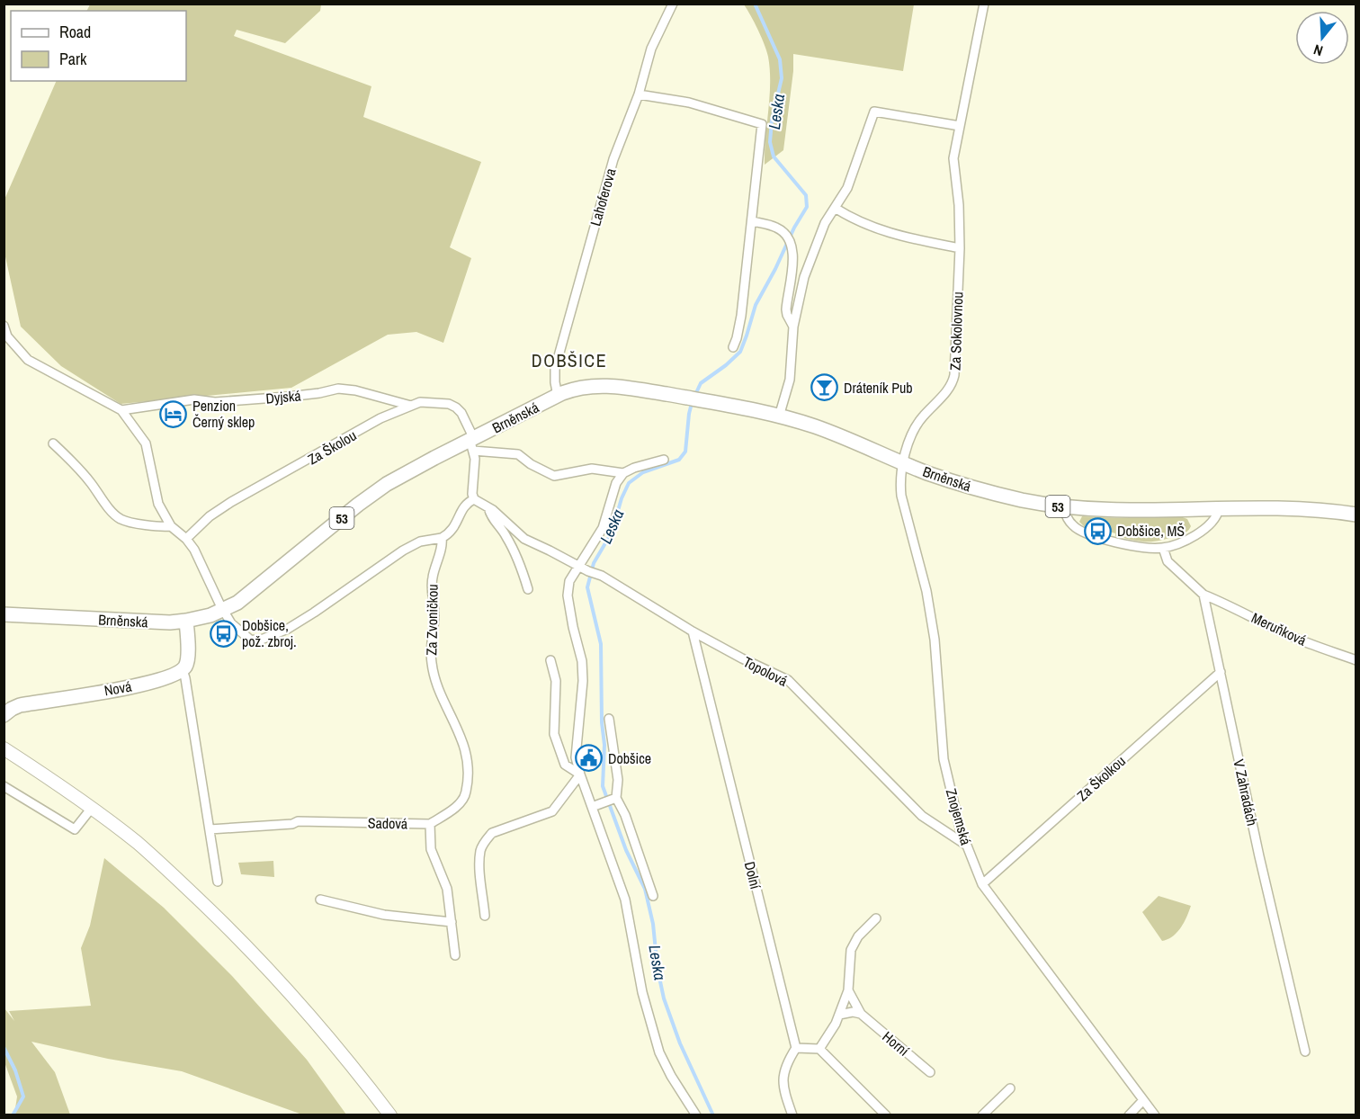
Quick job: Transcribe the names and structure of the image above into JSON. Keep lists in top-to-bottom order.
{
  "streets": {
    "main road": ["Brněnská", "53", "Nová"],
    "street": [
      "Lahoferova",
      "Za Sokolovnou",
      "Dyjská",
      "Za Školou",
      "Za Zvoničkou",
      "Meruňková",
      "Topolová",
      "Za Školkou",
      "V Zahradách",
      "Znojemská",
      "Sadová",
      "Dolní",
      "Horní"
    ]
  },
  "crossings": [
    ["Lahoferova", "Brněnská"],
    ["Za Sokolovnou", "Brněnská"],
    ["Za Sokolovnou", "Znojemská"],
    ["Dyjská", "Za Školou"],
    ["Brněnská", "Za Školou"],
    ["Brněnská", "Znojemská"],
    ["Za Zvoničkou", "Topolová"],
    ["Za Zvoničkou", "Sadová"],
    ["Meruňková", "V Zahradách"],
    ["Topolová", "Znojemská"],
    ["Topolová", "Dolní"],
    ["Za Školkou", "V Zahradách"],
    ["Za Školkou", "Znojemská"]
  ],
  "districts": ["DOBŠICE"],
  "water": ["Leska"],
  "places": {
    "bar": ["Dráteník Pub"],
    "hotel": ["Penzion Černý sklep"],
    "bus stop": ["Dobšice, MŠ", "Dobšice, pož. zbroj."],
    "public building": ["Dobšice"]
  },
  "legend": ["Road", "Park"],
  "north": "bottom"
}
